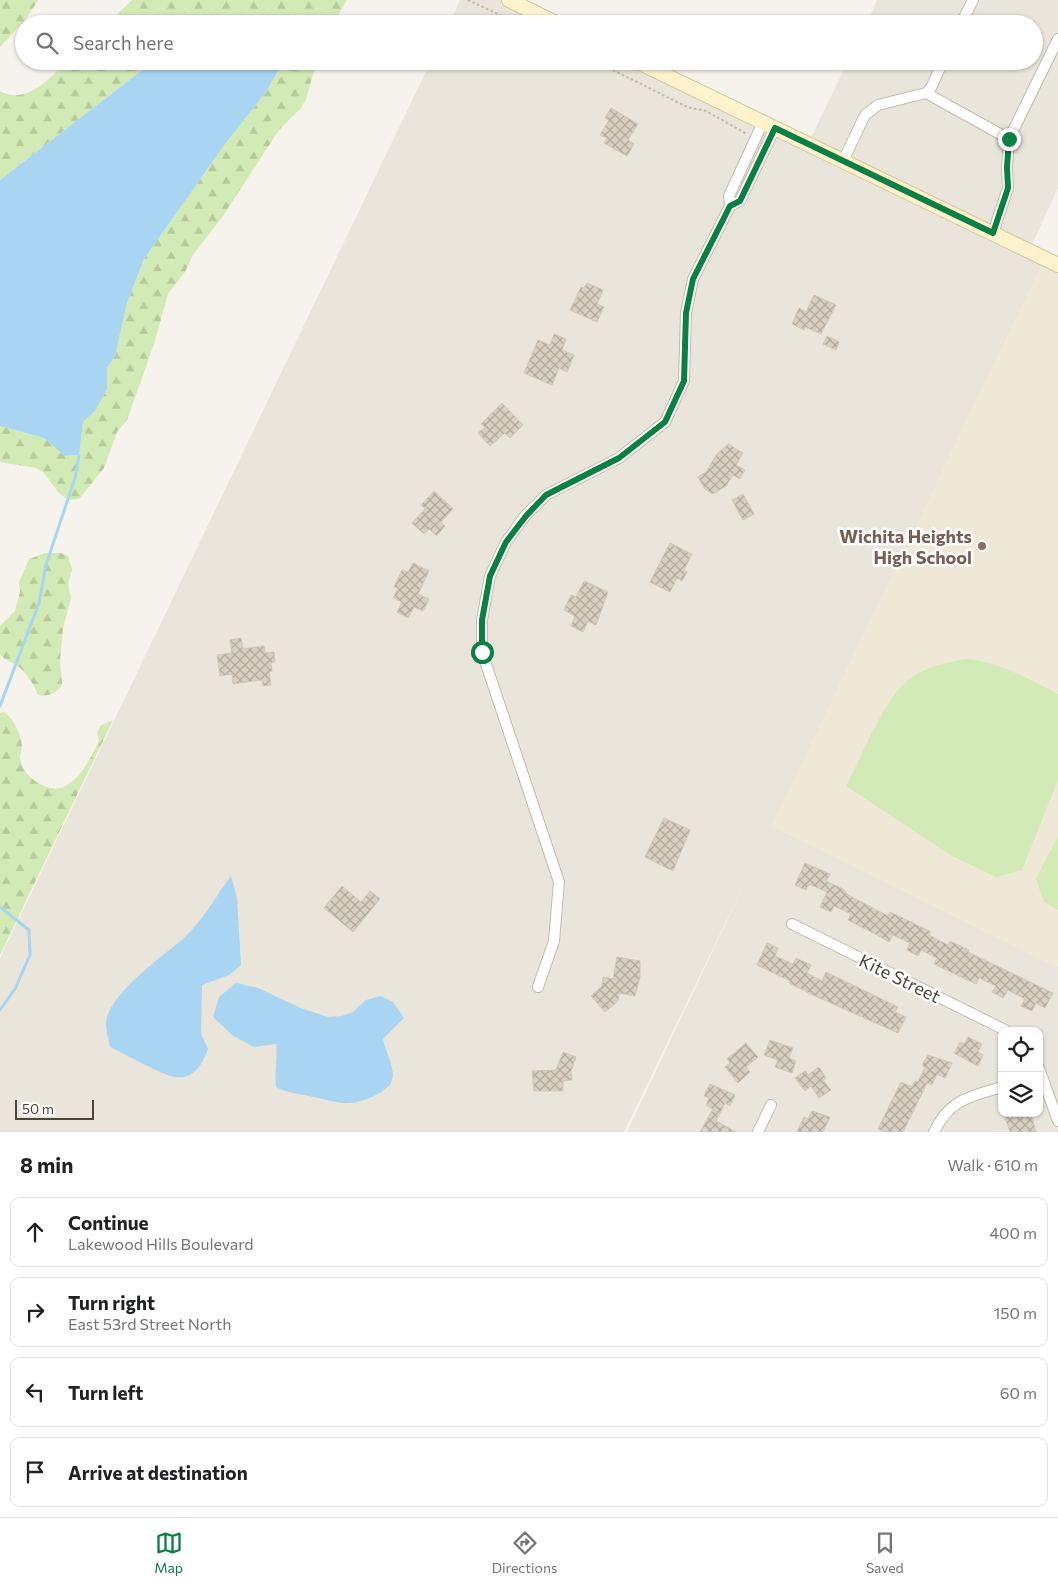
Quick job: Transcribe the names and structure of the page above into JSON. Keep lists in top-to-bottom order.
{
  "streets": {
    "street": ["Kite Street"]
  },
  "places": ["Wichita Heights High School"],
  "scale_bar": "50 m",
  "page": {
    "search": "Search here",
    "scale": "50 m",
    "heading": ["8 min", "Walk · 610 m"],
    "list": [
      ["Continue", "Lakewood Hills Boulevard", "400 m"],
      ["Turn right", "East 53rd Street North", "150 m"],
      ["Turn left", "60 m"],
      "Arrive at destination"
    ],
    "nav": ["Map", "Directions", "Saved"]
  }
}
